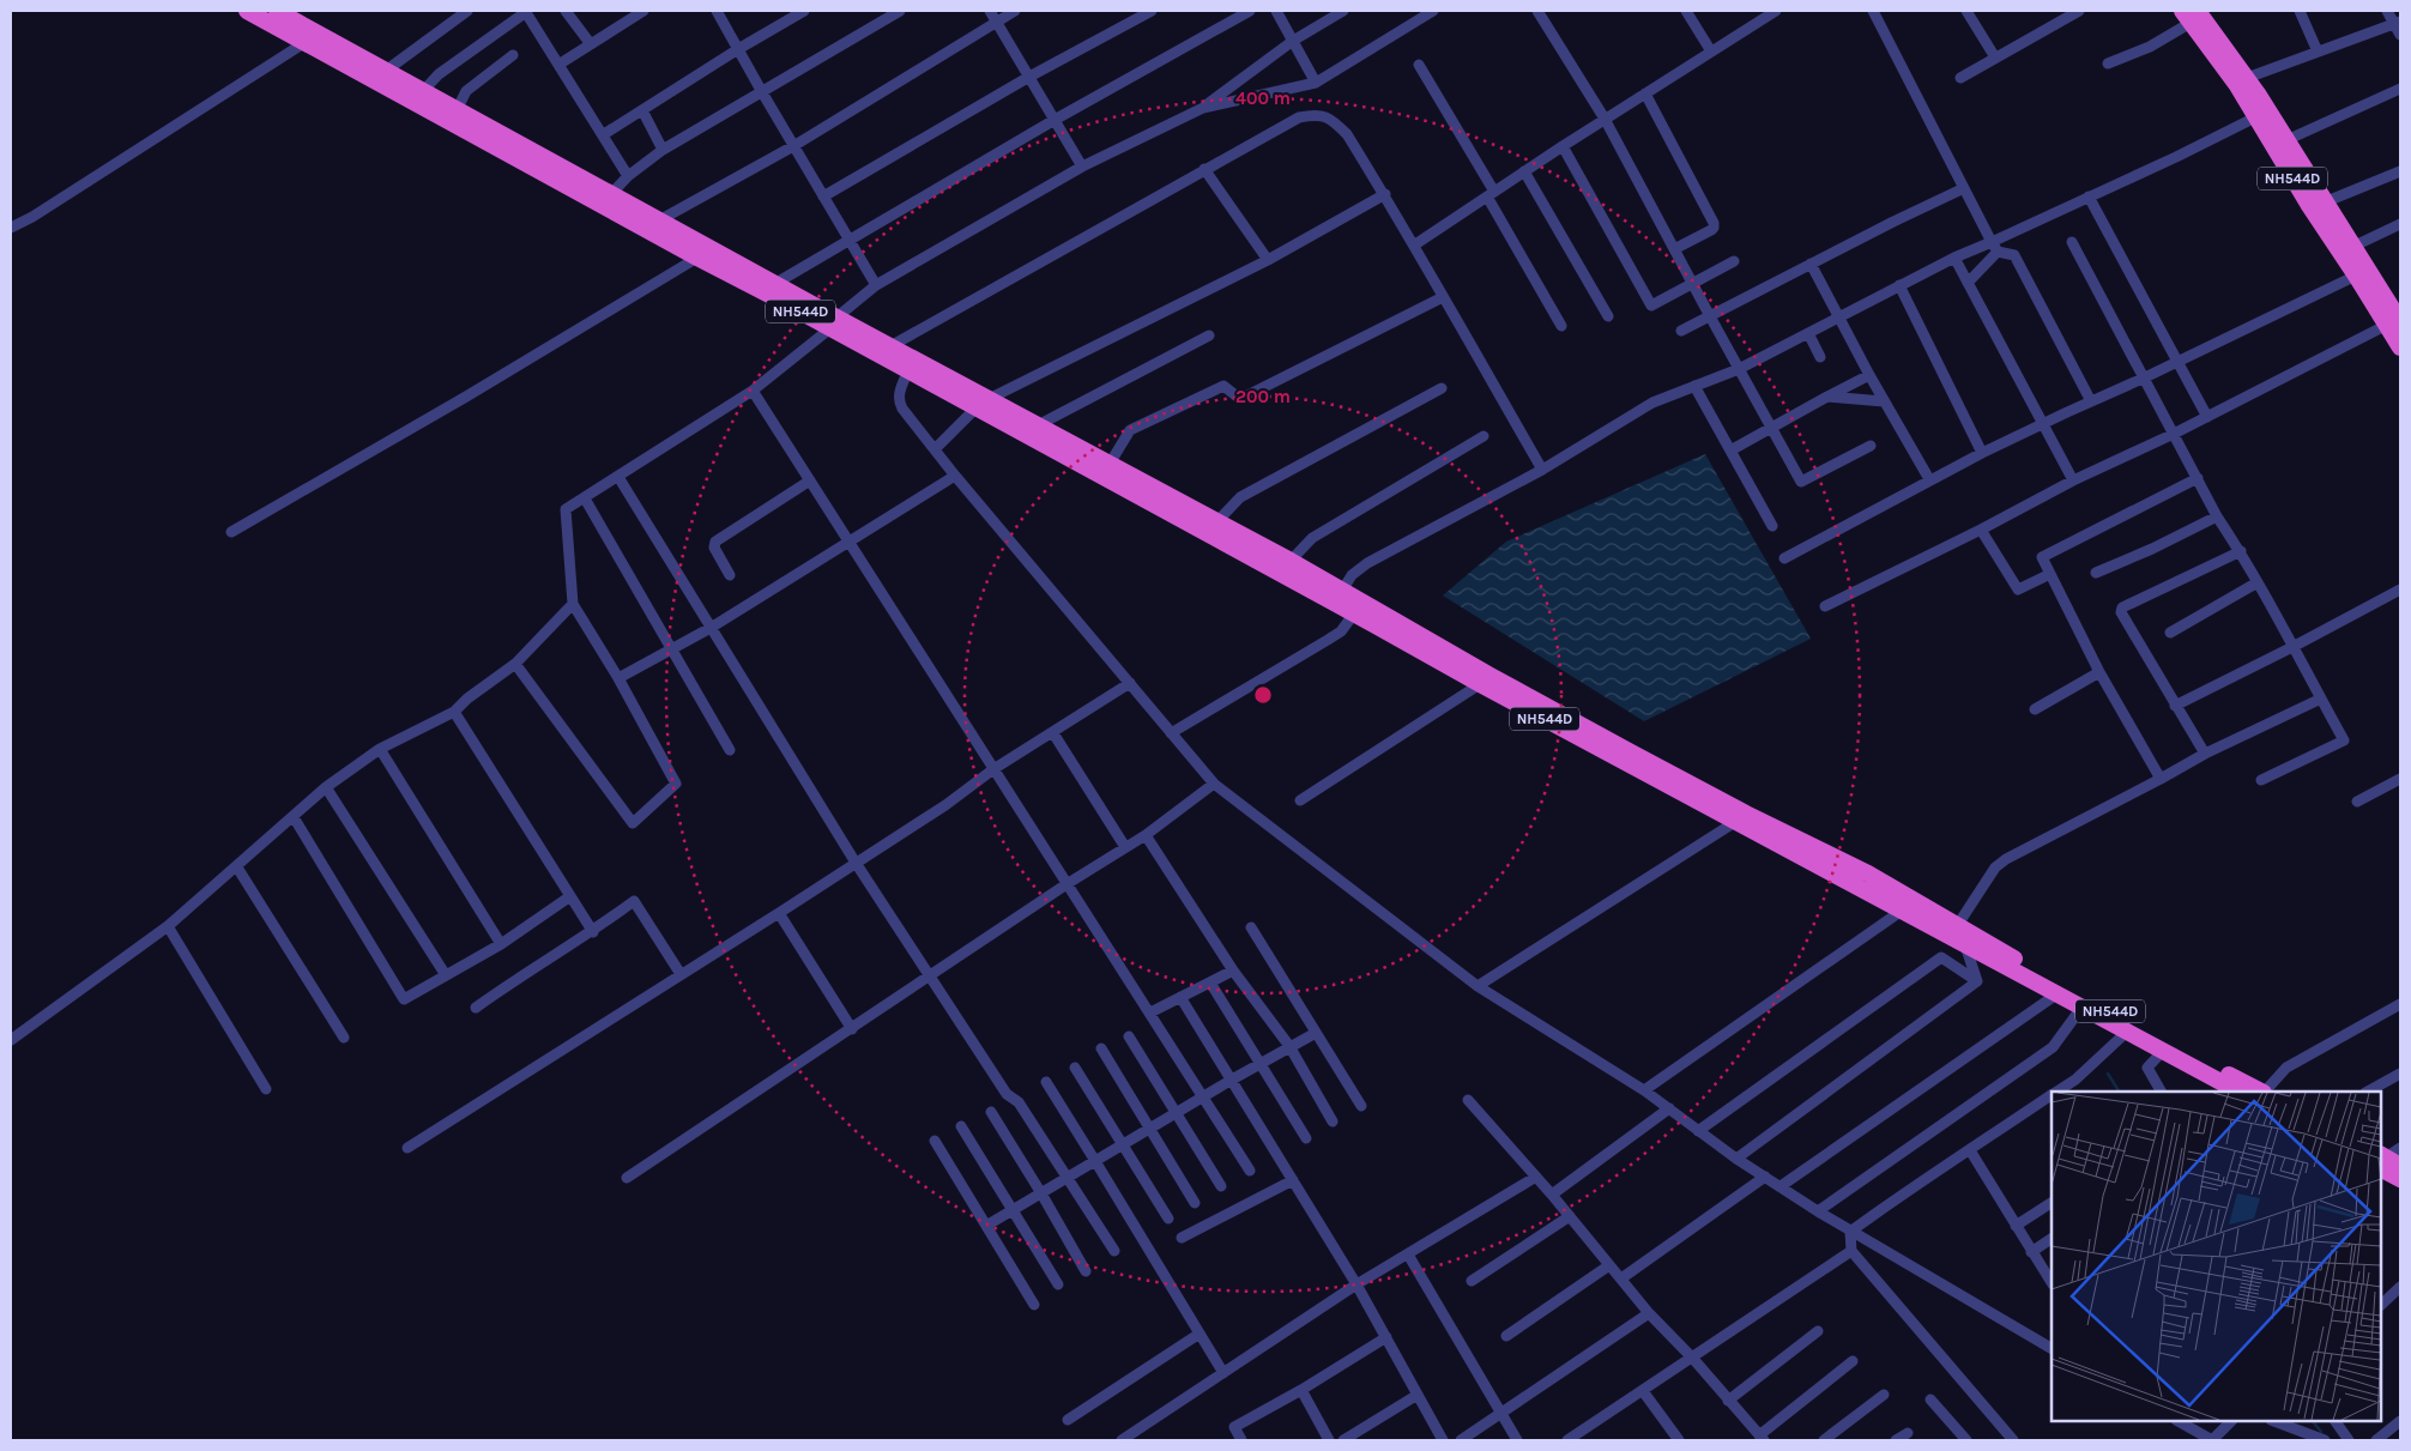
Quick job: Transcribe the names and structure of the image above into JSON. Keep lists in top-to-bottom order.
{
  "streets": {
    "highway": ["NH544D"]
  },
  "rings": ["400 m", "200 m"]
}
